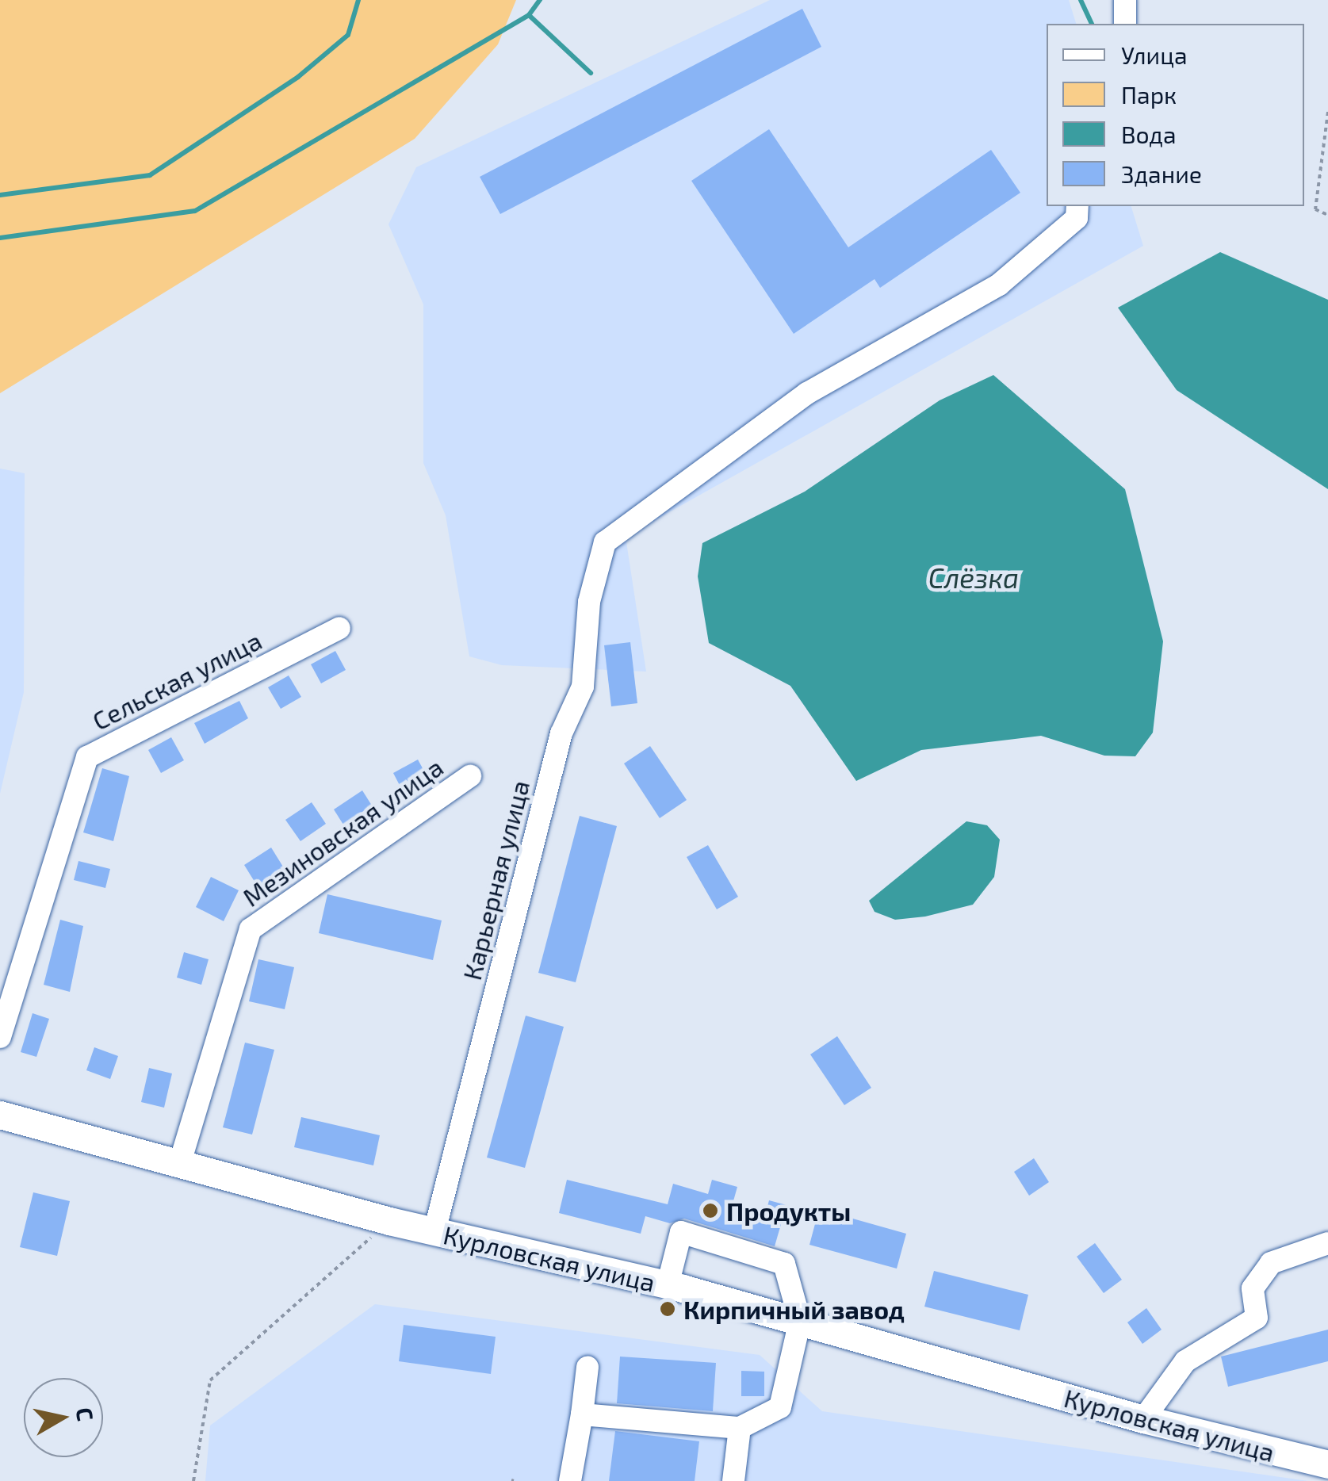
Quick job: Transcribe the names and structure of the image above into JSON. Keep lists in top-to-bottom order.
{
  "streets": {
    "main road": ["Курловская улица"],
    "street": ["Сельская улица", "Мезиновская улица", "Карьерная улица"]
  },
  "crossings": [
    ["Мезиновская улица", "Курловская улица"],
    ["Карьерная улица", "Курловская улица"]
  ],
  "water": ["Слёзка"],
  "places": ["Продукты", "Кирпичный завод"],
  "legend": [
    "Улица",
    "Парк",
    "Вода",
    "Здание"
  ],
  "north": "right"
}
